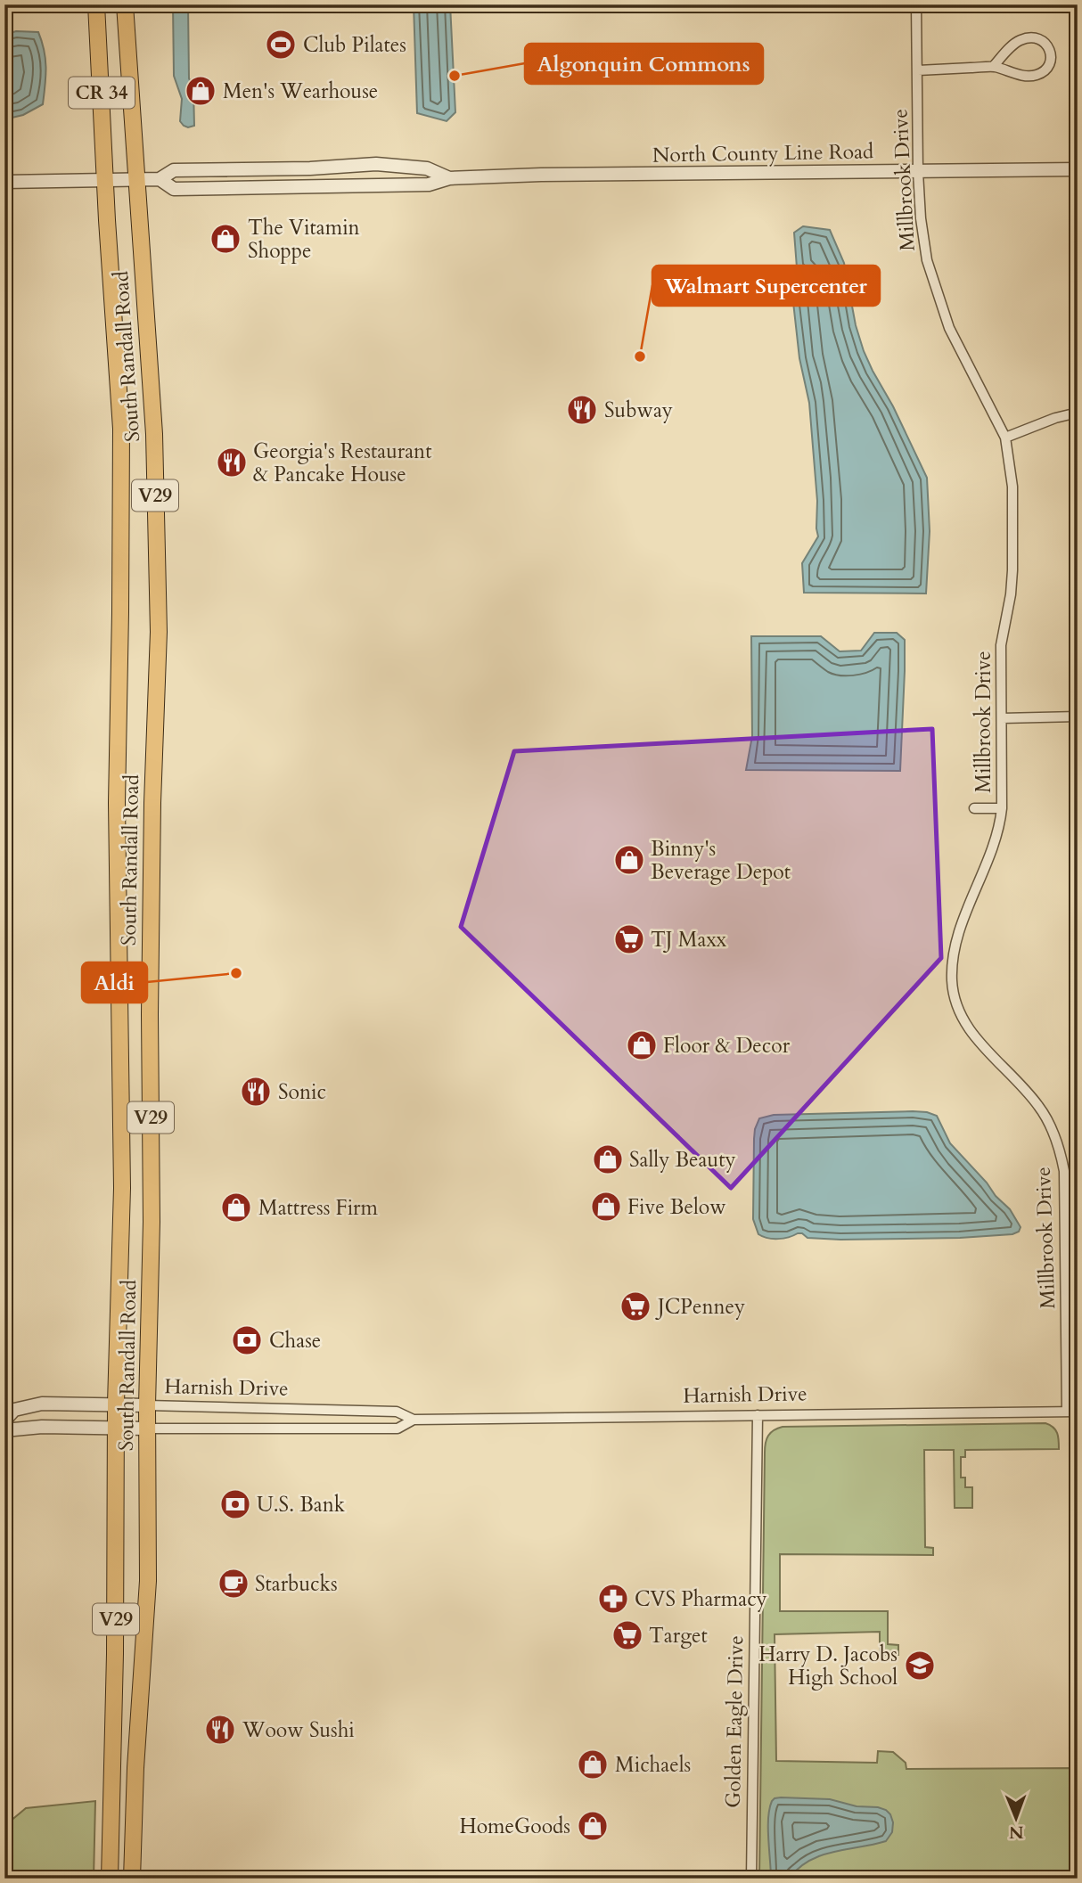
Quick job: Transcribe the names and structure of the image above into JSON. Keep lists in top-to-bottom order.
{
  "streets": {
    "main road": ["CR 34", "South Randall Road", "V29"],
    "street": [
      "North County Line Road",
      "Millbrook Drive",
      "Harnish Drive",
      "Golden Eagle Drive"
    ]
  },
  "crossings": [
    ["CR 34", "North County Line Road"],
    ["CR 34", "South Randall Road"],
    ["North County Line Road", "Millbrook Drive"],
    ["North County Line Road", "South Randall Road"],
    ["Millbrook Drive", "Harnish Drive"],
    ["South Randall Road", "Harnish Drive"],
    ["Harnish Drive", "Golden Eagle Drive"]
  ],
  "places": {
    "sports": ["Club Pilates"],
    "other": ["Algonquin Commons", "Walmart Supercenter", "Aldi"],
    "shop": [
      "Men's Wearhouse",
      "The Vitamin Shoppe",
      "Binny's Beverage Depot",
      "Floor & Decor",
      "Sally Beauty",
      "Five Below",
      "Mattress Firm",
      "Michaels",
      "HomeGoods"
    ],
    "restaurant": [
      "Subway",
      "Georgia's Restaurant & Pancake House",
      "Sonic",
      "Woow Sushi"
    ],
    "supermarket": ["TJ Maxx", "JCPenney", "Target"],
    "bank": ["Chase", "U.S. Bank"],
    "cafe": ["Starbucks"],
    "pharmacy": ["CVS Pharmacy"],
    "school or university": ["Harry D. Jacobs High School"]
  },
  "north": "bottom"
}
